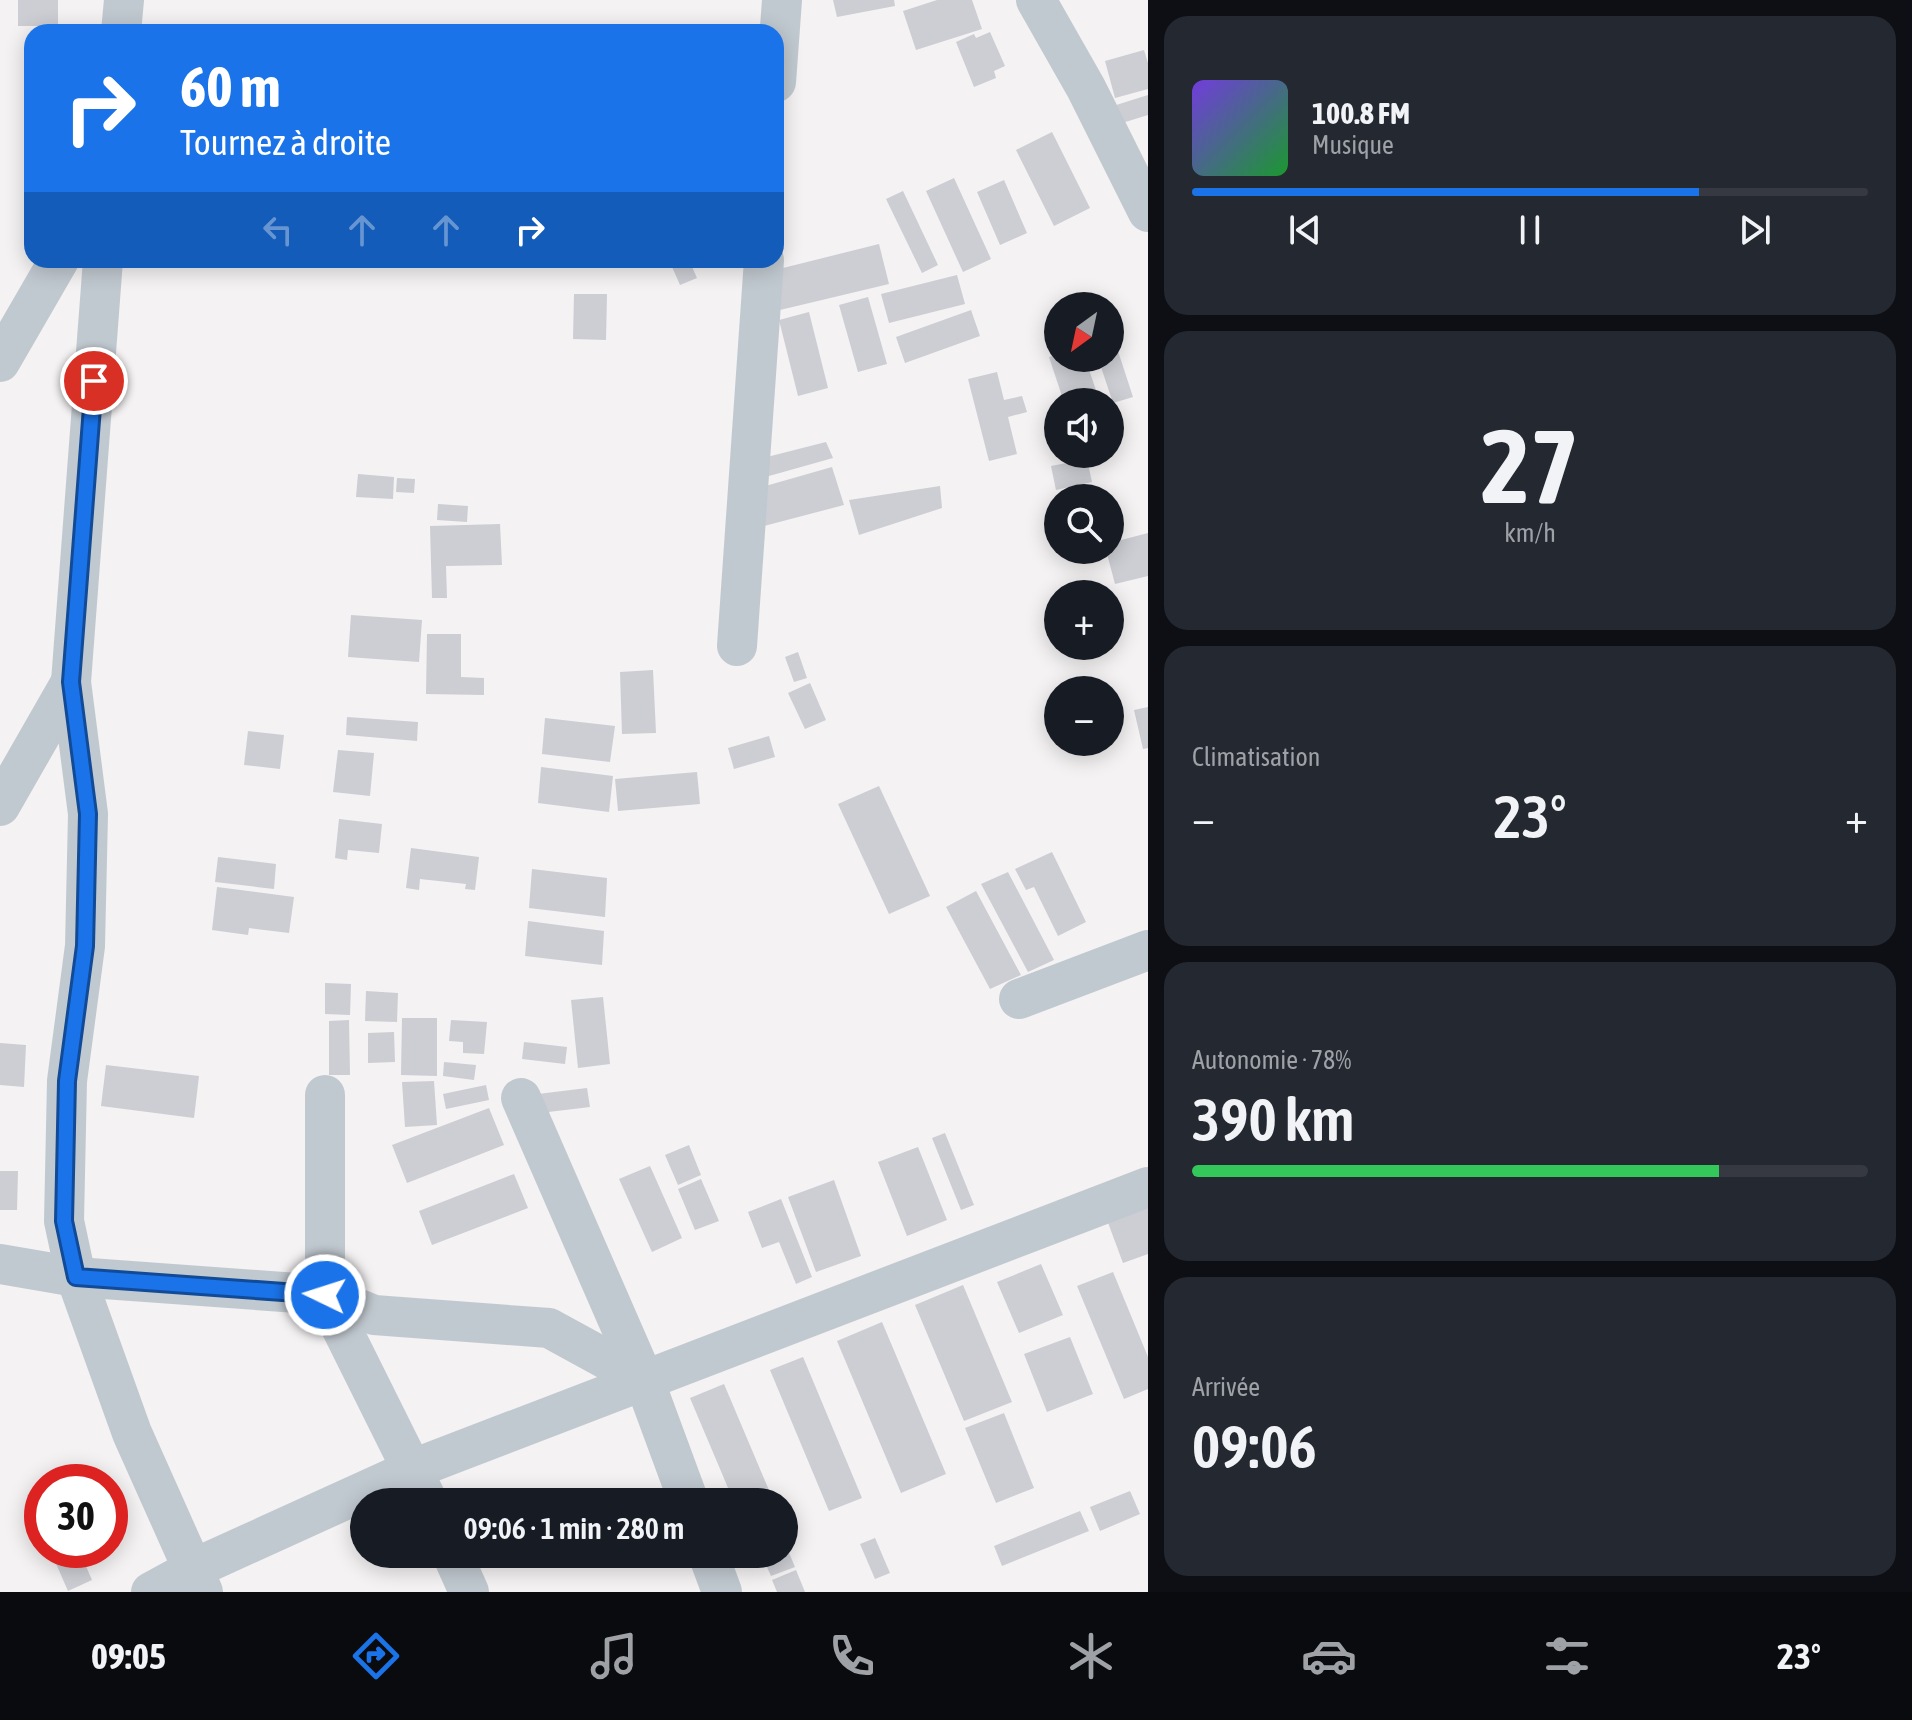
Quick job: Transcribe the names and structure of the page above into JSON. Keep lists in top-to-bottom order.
{
  "north": "bottom left",
  "page": {
    "turn": ["60 m", "Tournez à droite"],
    "song": ["100.8 FM", "Musique"],
    "map_buttons": ["+", "−"],
    "tile": [
      ["27", "km/h"],
      "Climatisation",
      ["Autonomie · 78%", "390 km"],
      ["Arrivée", "09:06"]
    ],
    "heat": ["−", "23°", "+"],
    "limit": "30",
    "trip": "09:06 · 1 min · 280 m",
    "tabs": ["09:05", "23°"]
  }
}
